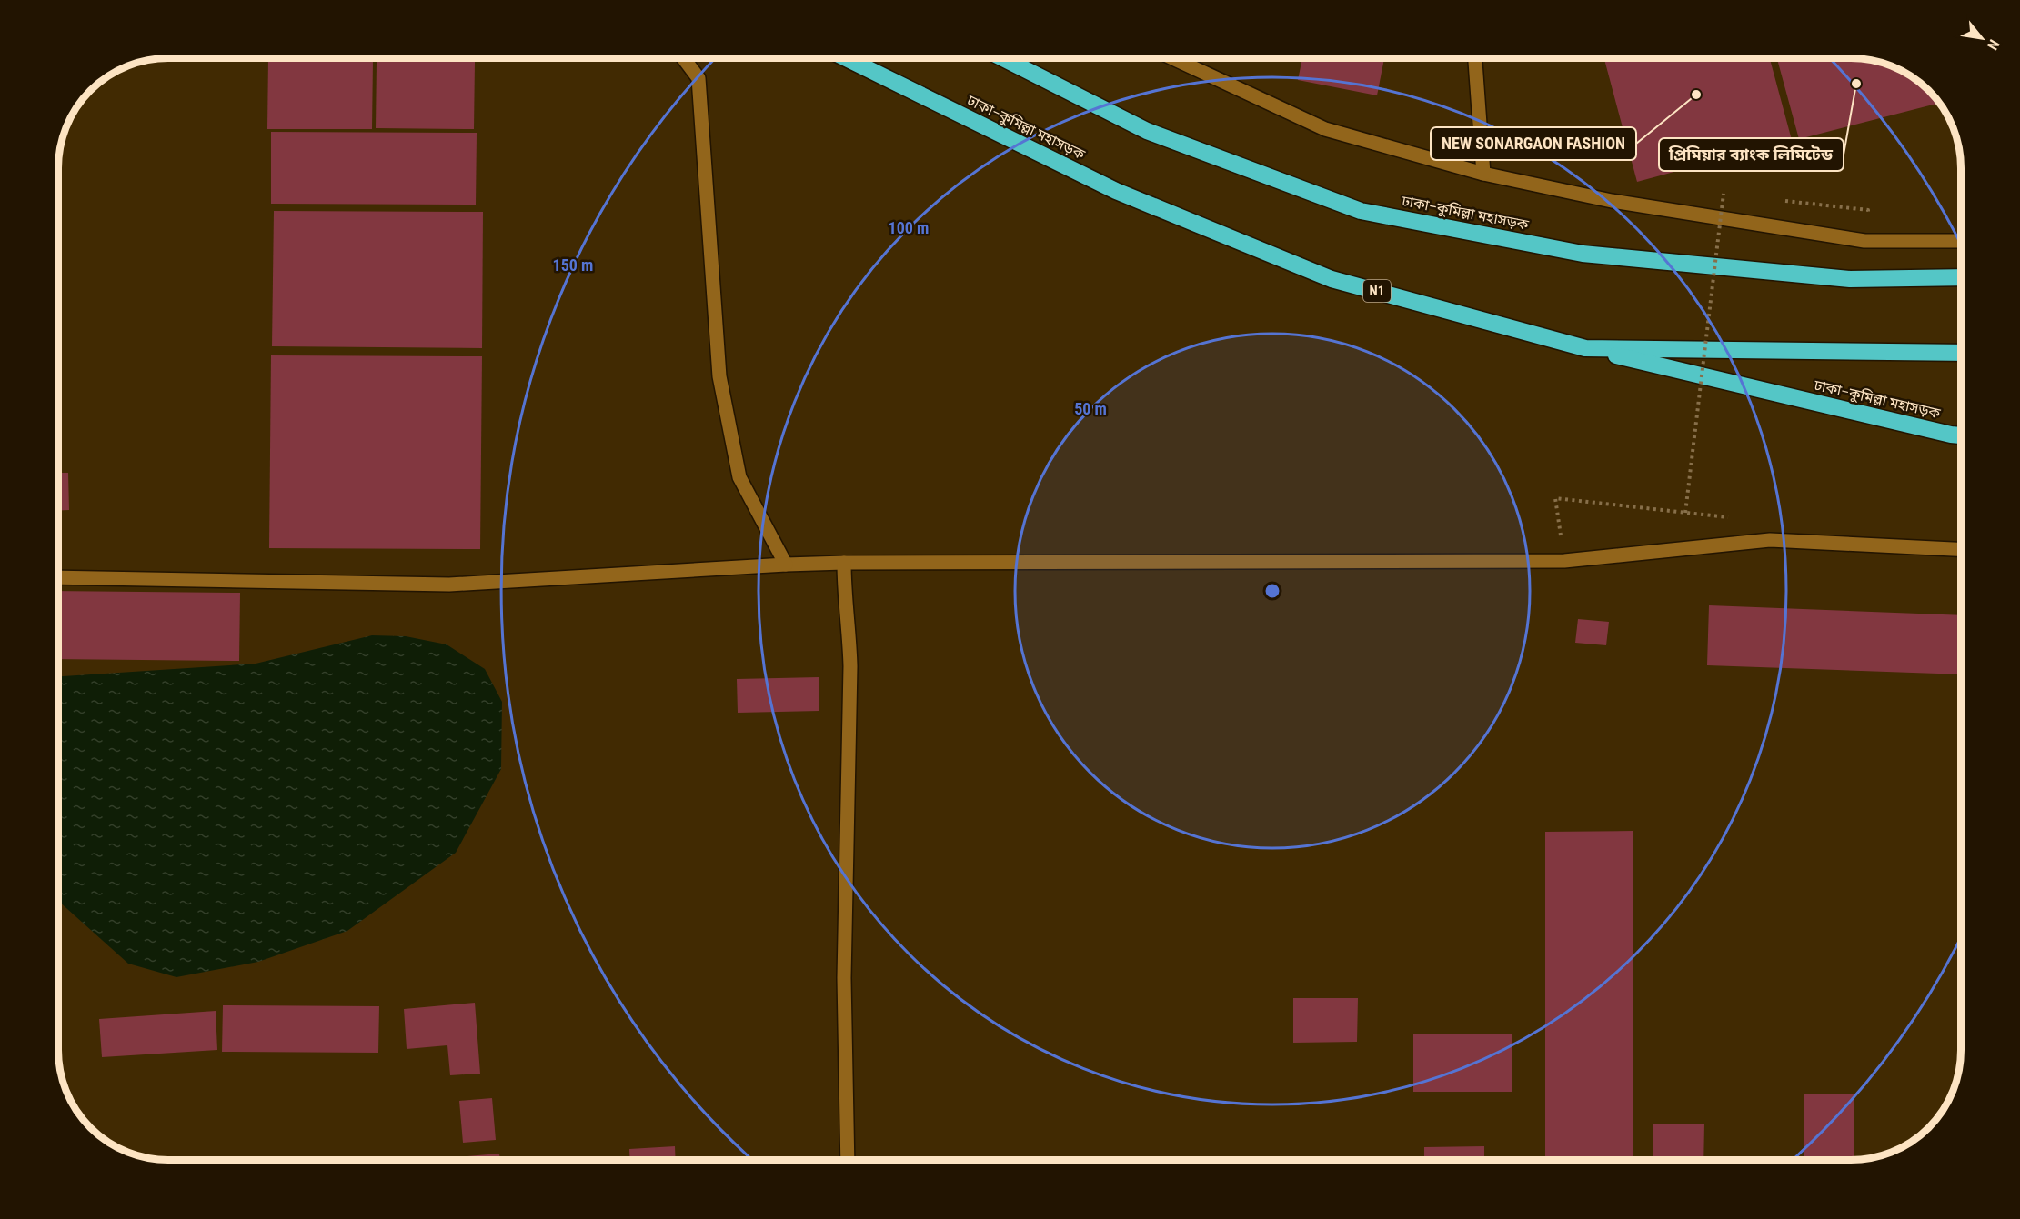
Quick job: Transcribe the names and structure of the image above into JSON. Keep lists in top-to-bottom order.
{
  "streets": {
    "highway": ["ঢাকা–কুমিল্লা মহাসড়ক", "N1"]
  },
  "places": ["প্রিমিয়ার ব্যাংক লিমিটেড", "NEW SONARGAON FASHION"],
  "north": "bottom right",
  "rings": ["100 m", "150 m", "50 m"]
}
